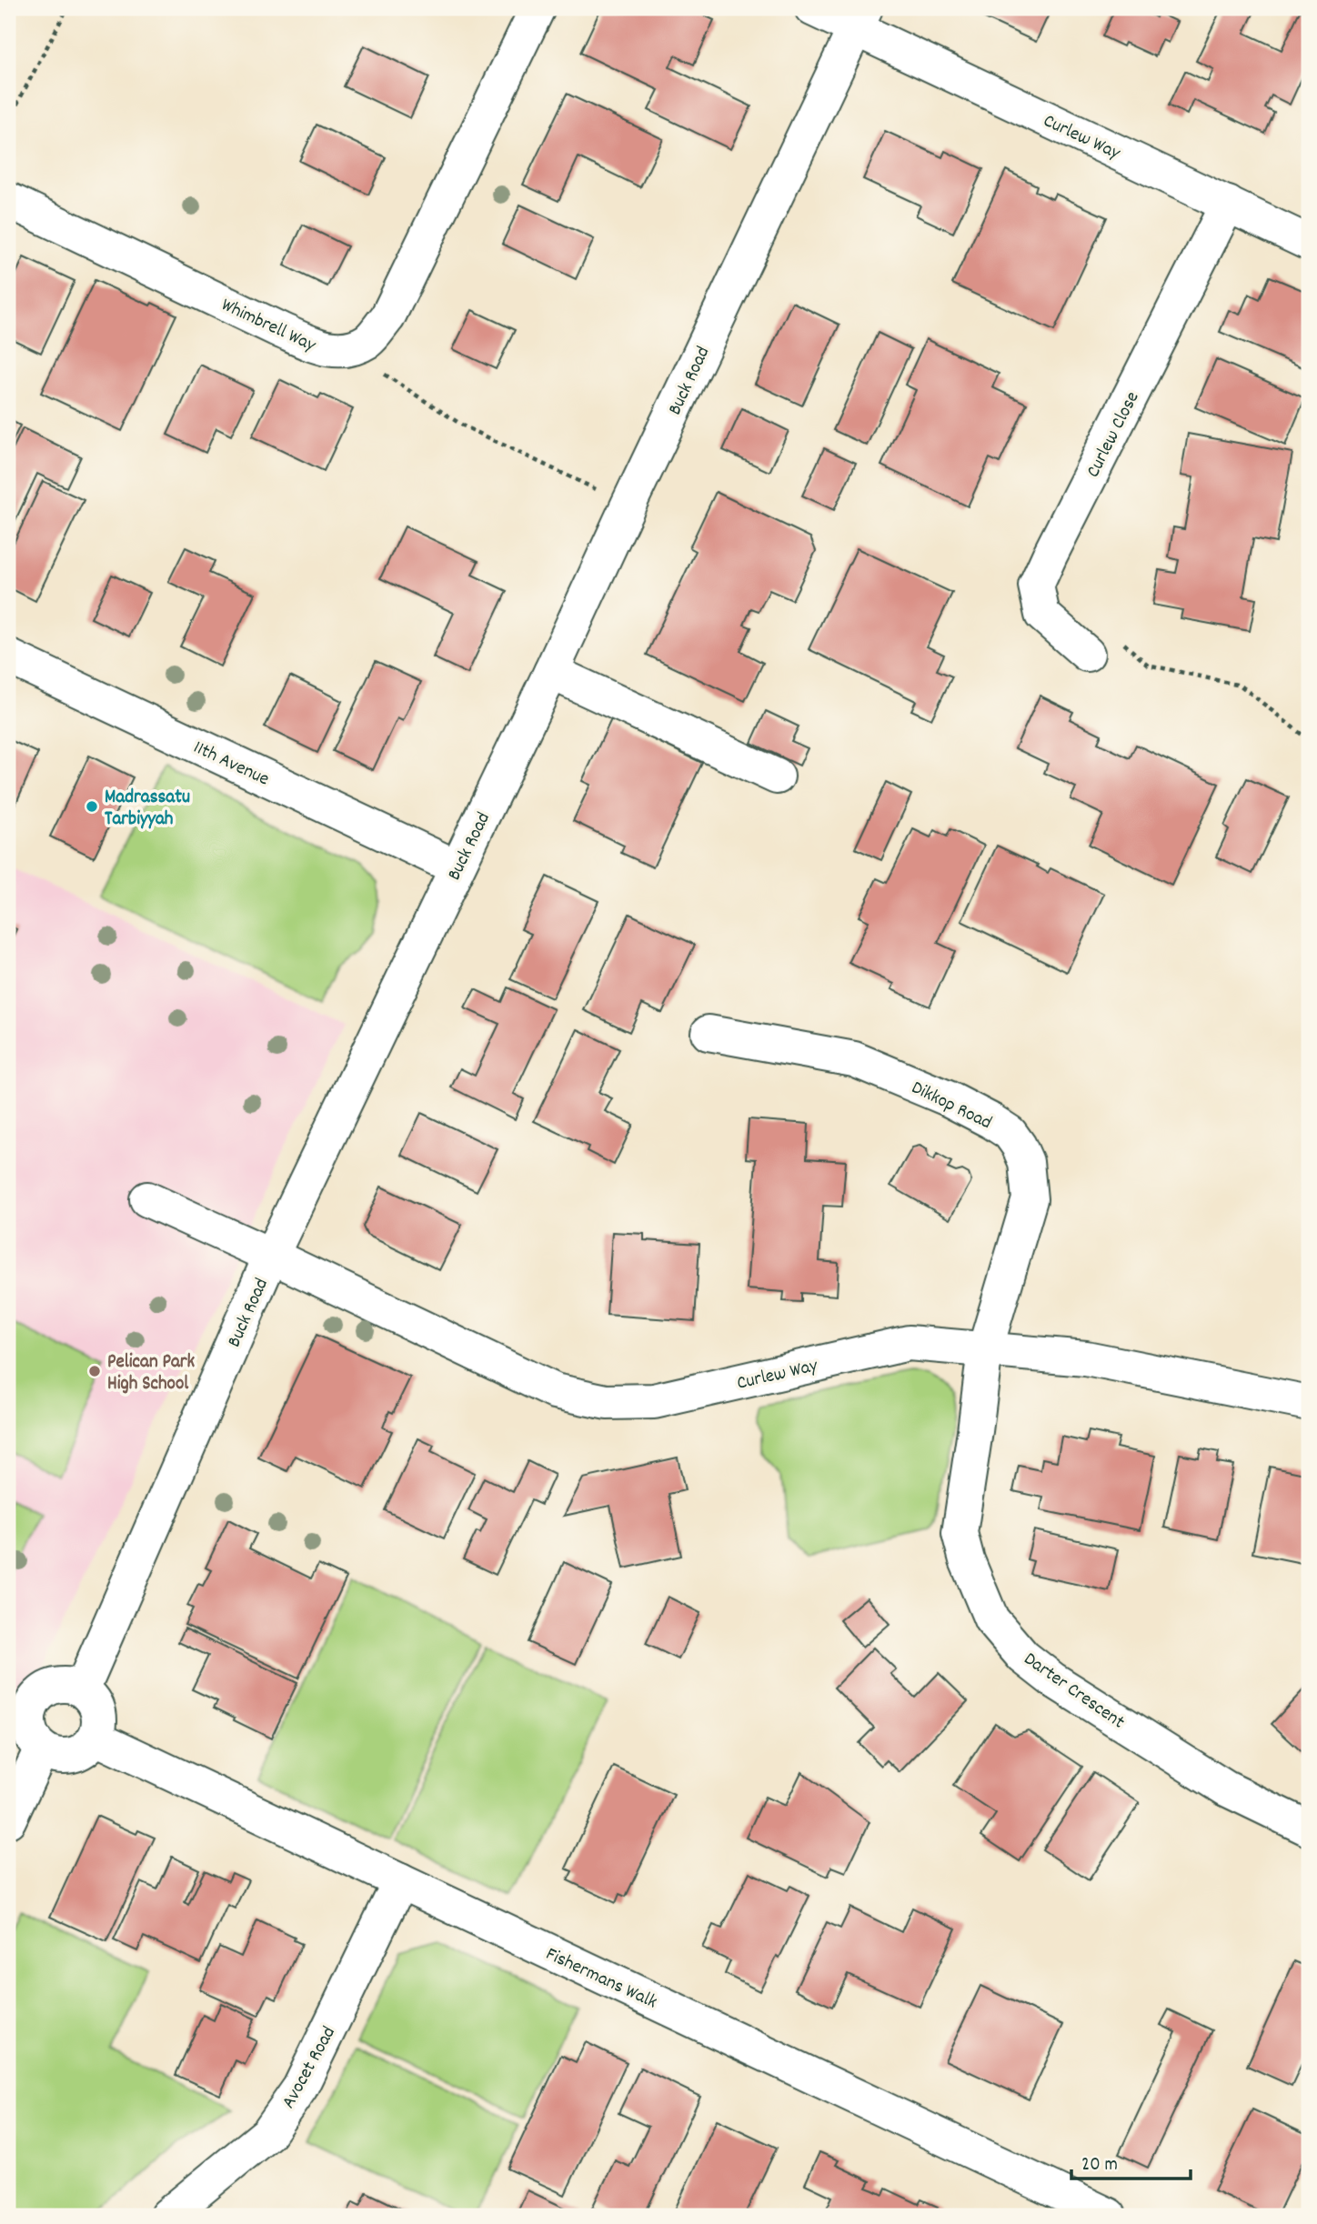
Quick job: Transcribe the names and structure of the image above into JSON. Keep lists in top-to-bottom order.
{
  "streets": {
    "street": [
      "Curlew Way",
      "Whimbrell Way",
      "Buck Road",
      "Curlew Close",
      "11th Avenue",
      "Dikkop Road",
      "Darter Crescent",
      "Fishermans Walk",
      "Avocet Road"
    ]
  },
  "crossings": [
    ["Curlew Way", "Buck Road"],
    ["Curlew Way", "Curlew Close"],
    ["Curlew Way", "Dikkop Road"],
    ["Curlew Way", "Darter Crescent"],
    ["Buck Road", "11th Avenue"],
    ["Buck Road", "Fishermans Walk"],
    ["Dikkop Road", "Darter Crescent"],
    ["Fishermans Walk", "Avocet Road"]
  ],
  "places": ["Madrassatu Tarbiyyah", "Pelican Park High School"],
  "scale_bar": "20 m"
}
